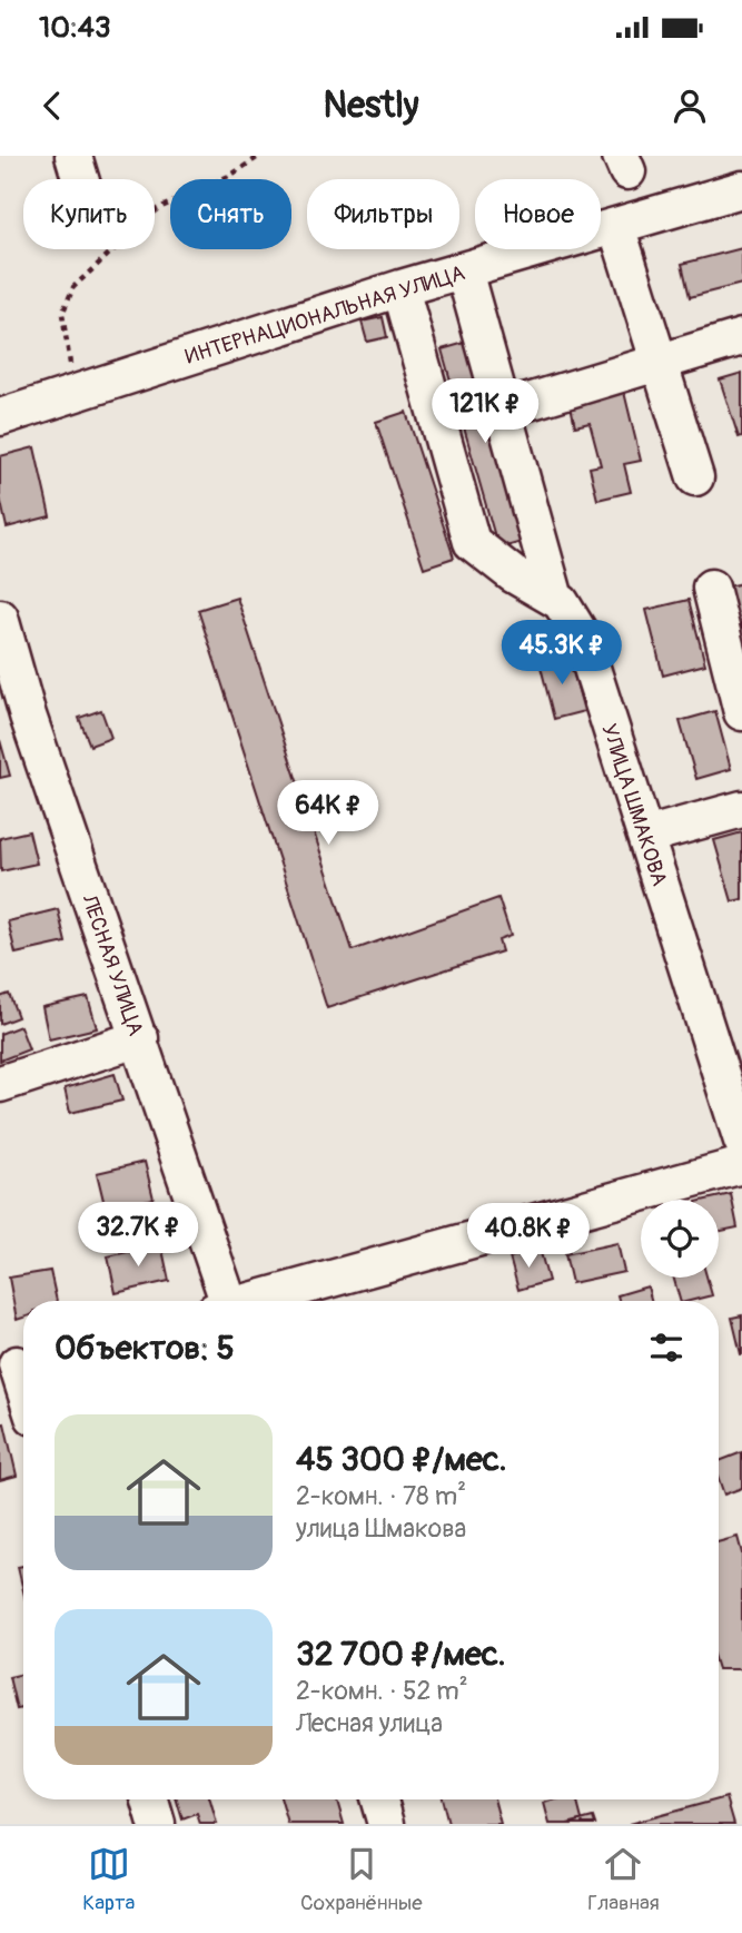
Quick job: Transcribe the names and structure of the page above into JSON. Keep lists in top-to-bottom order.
{
  "streets": {
    "street": ["ИНТЕРНАЦИОНАЛЬНАЯ УЛИЦА", "УЛИЦА ШМАКОВА", "ЛЕСНАЯ УЛИЦА"]
  },
  "crossings": [
    ["ИНТЕРНАЦИОНАЛЬНАЯ УЛИЦА", "УЛИЦА ШМАКОВА"]
  ],
  "page": {
    "status": "10:43",
    "header": "Nestly",
    "chip": [
      "Купить",
      "Снять",
      "Фильтры",
      "Новое"
    ],
    "price": [
      "121K ₽",
      "45.3K ₽",
      "64K ₽",
      "32.7K ₽",
      "40.8K ₽"
    ],
    "heading": "Объектов: 5",
    "list": [
      {
        "name": "45 300 ₽/мес.",
        "note": "2-комн. · 78 m² · улица Шмакова"
      },
      {
        "name": "32 700 ₽/мес.",
        "note": "2-комн. · 52 m² · Лесная улица"
      }
    ],
    "tabs": ["Карта", "Сохранённые", "Главная"]
  }
}
